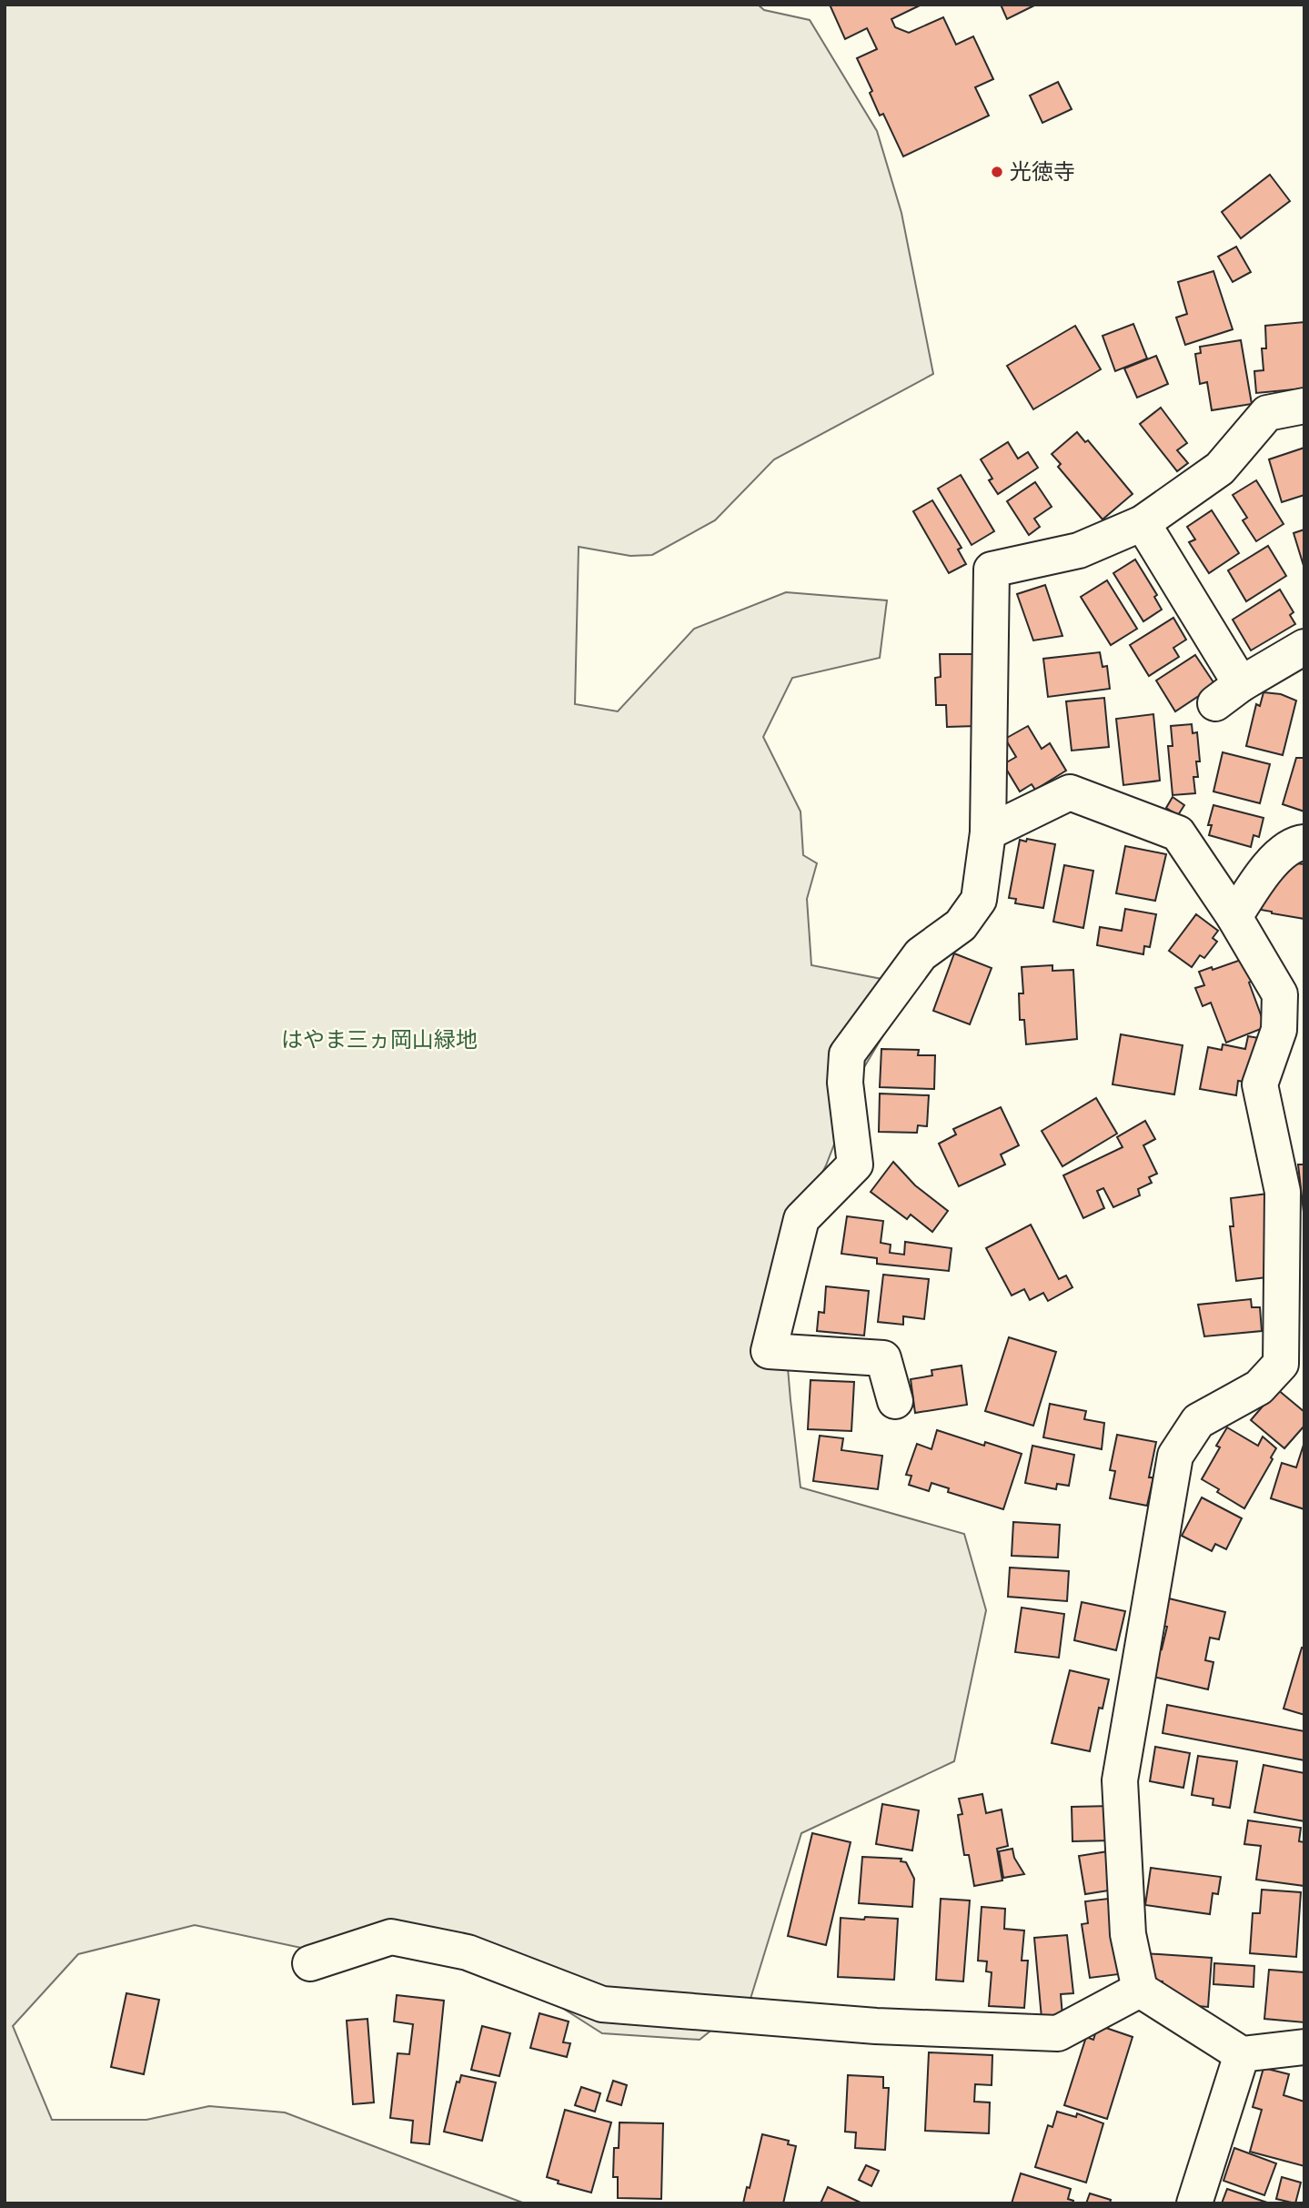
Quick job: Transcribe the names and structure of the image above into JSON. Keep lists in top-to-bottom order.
{
  "parks": ["はやま三ヵ岡山緑地"],
  "places": ["光徳寺"]
}
